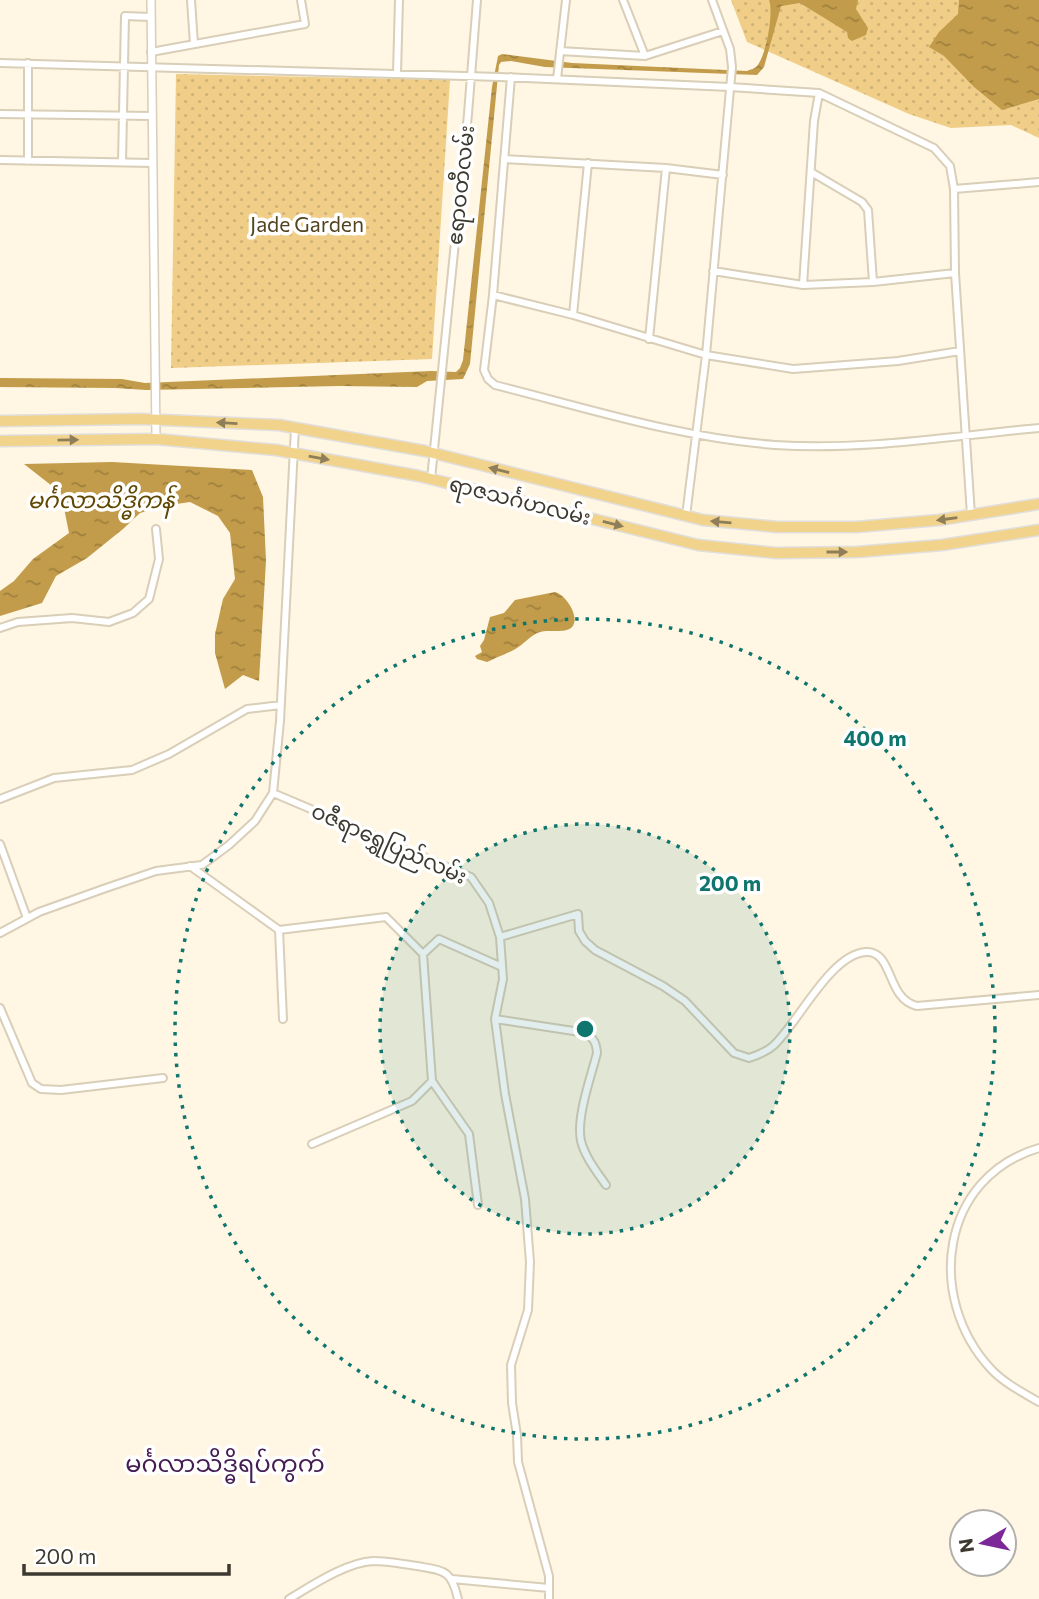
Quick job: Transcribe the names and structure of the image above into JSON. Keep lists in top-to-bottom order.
{
  "streets": {
    "main road": ["ရာဇသင်္ဂဟလမ်း"],
    "street": ["ဧရာဝတီလမ်း", "ဝဇီရာရွှေပြည်လမ်း"]
  },
  "crossings": [
    ["ဧရာဝတီလမ်း", "ရာဇသင်္ဂဟလမ်း"]
  ],
  "districts": ["မင်္ဂလာသိဒ္ဓိရပ်ကွက်"],
  "water": ["မင်္ဂလာသိဒ္ဓိကန်"],
  "parks": ["Jade Garden"],
  "scale_bar": "200 m",
  "north": "left",
  "rings": ["400 m", "200 m"]
}
